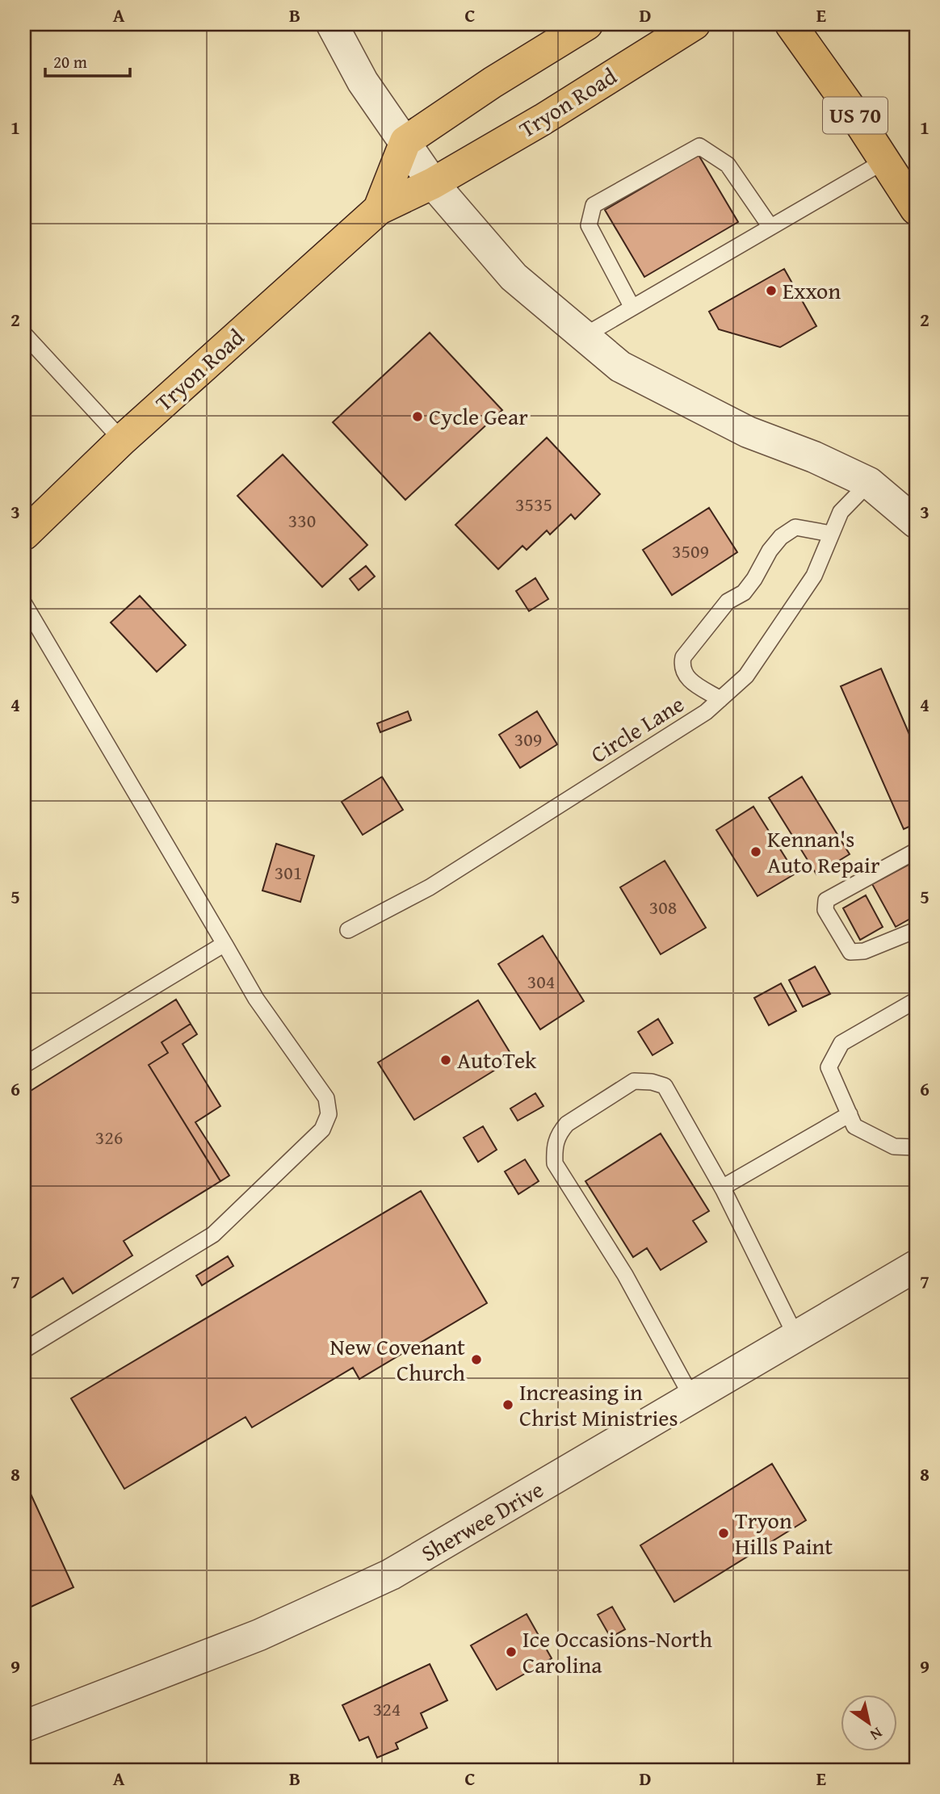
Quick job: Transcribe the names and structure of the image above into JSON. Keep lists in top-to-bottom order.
{
  "streets": {
    "main road": ["Tryon Road", "US 70"],
    "street": ["Sherwee Drive"],
    "lane": ["Circle Lane"]
  },
  "places": [
    "Exxon",
    "Cycle Gear",
    "Kennan's Auto Repair",
    "AutoTek",
    "New Covenant Church",
    "Increasing in Christ Ministries",
    "Tryon Hills Paint",
    "Ice Occasions-North Carolina"
  ],
  "house_numbers": [
    "3535",
    "330",
    "3509",
    "309",
    "301",
    "308",
    "304",
    "326",
    "324"
  ],
  "scale_bar": "20 m",
  "north": "bottom right",
  "grid": {
    "columns": [
      "A",
      "B",
      "C",
      "D",
      "E"
    ],
    "rows": [
      "1",
      "2",
      "3",
      "4",
      "5",
      "6",
      "7",
      "8",
      "9"
    ]
  }
}
